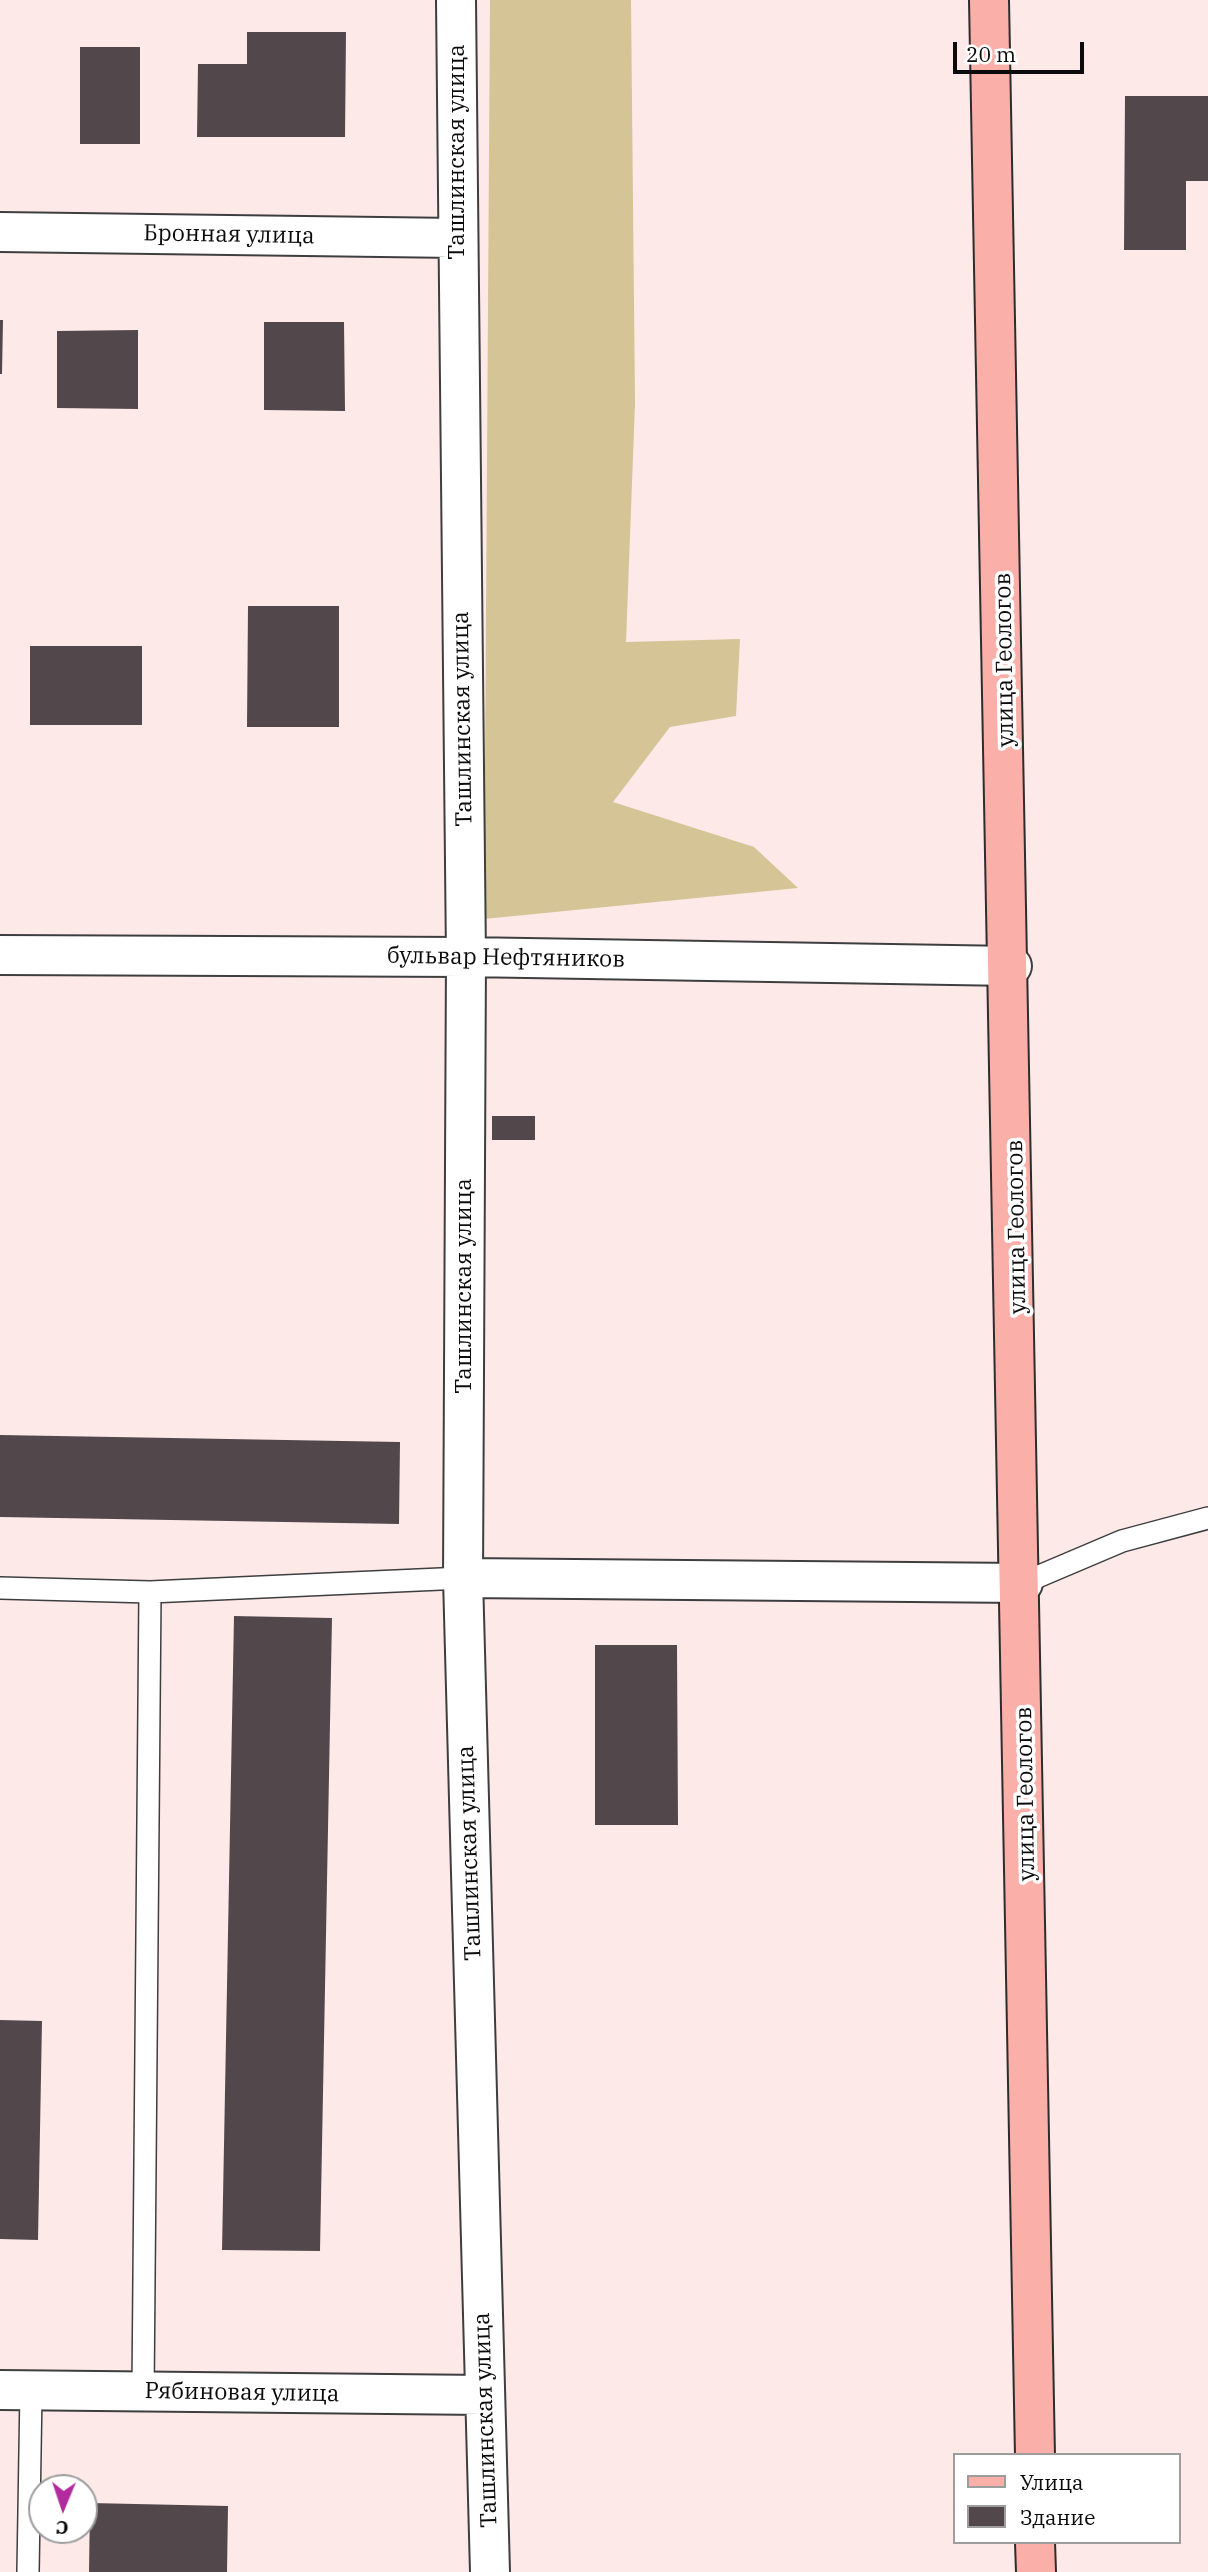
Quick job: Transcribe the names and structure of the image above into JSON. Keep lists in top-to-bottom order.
{
  "streets": {
    "main road": ["улица Геологов"],
    "street": [
      "Ташлинская улица",
      "Бронная улица",
      "бульвар Нефтяников",
      "Рябиновая улица"
    ]
  },
  "crossings": [
    ["Ташлинская улица", "Бронная улица"],
    ["Ташлинская улица", "бульвар Нефтяников"],
    ["Ташлинская улица", "Рябиновая улица"],
    ["улица Геологов", "бульвар Нефтяников"]
  ],
  "legend": ["Улица", "Здание"],
  "scale_bar": "20 m",
  "north": "bottom"
}
